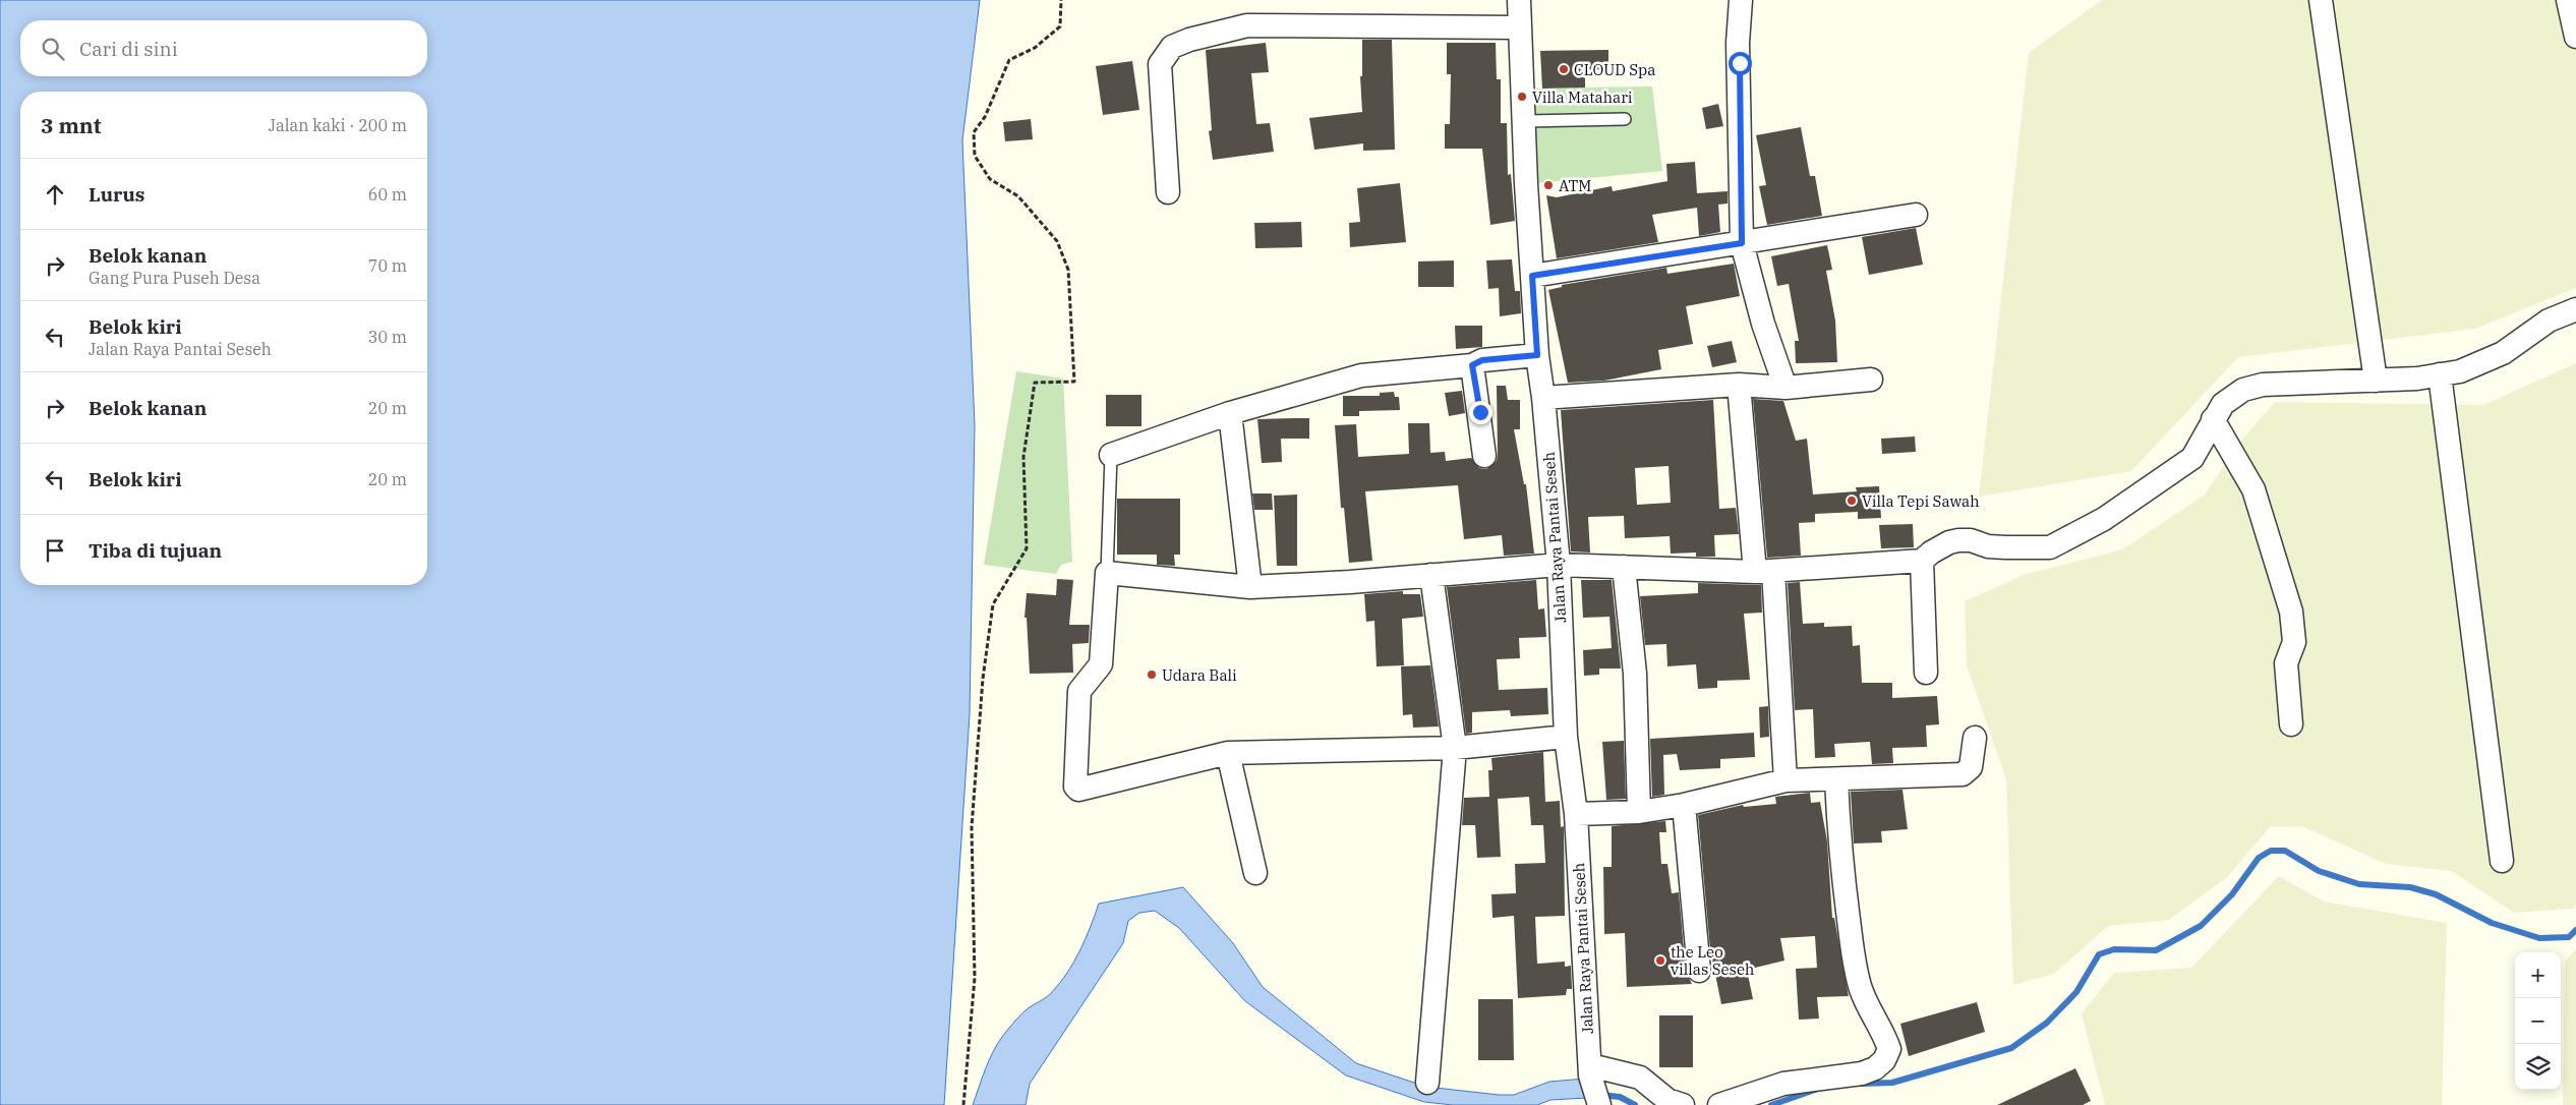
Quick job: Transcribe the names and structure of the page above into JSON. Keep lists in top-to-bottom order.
{
  "streets": {
    "street": ["Jalan Raya Pantai Seseh"]
  },
  "places": [
    "CLOUD Spa",
    "Villa Matahari",
    "ATM",
    "Villa Tepi Sawah",
    "Udara Bali",
    "the Leo villas Seseh"
  ],
  "page": {
    "search": "Cari di sini",
    "heading": ["3 mnt", "Jalan kaki · 200 m"],
    "list": [
      ["Lurus", "60 m"],
      ["Belok kanan", "Gang Pura Puseh Desa", "70 m"],
      ["Belok kiri", "Jalan Raya Pantai Seseh", "30 m"],
      ["Belok kanan", "20 m"],
      ["Belok kiri", "20 m"],
      "Tiba di tujuan"
    ],
    "map_buttons": ["+", "−"]
  }
}
